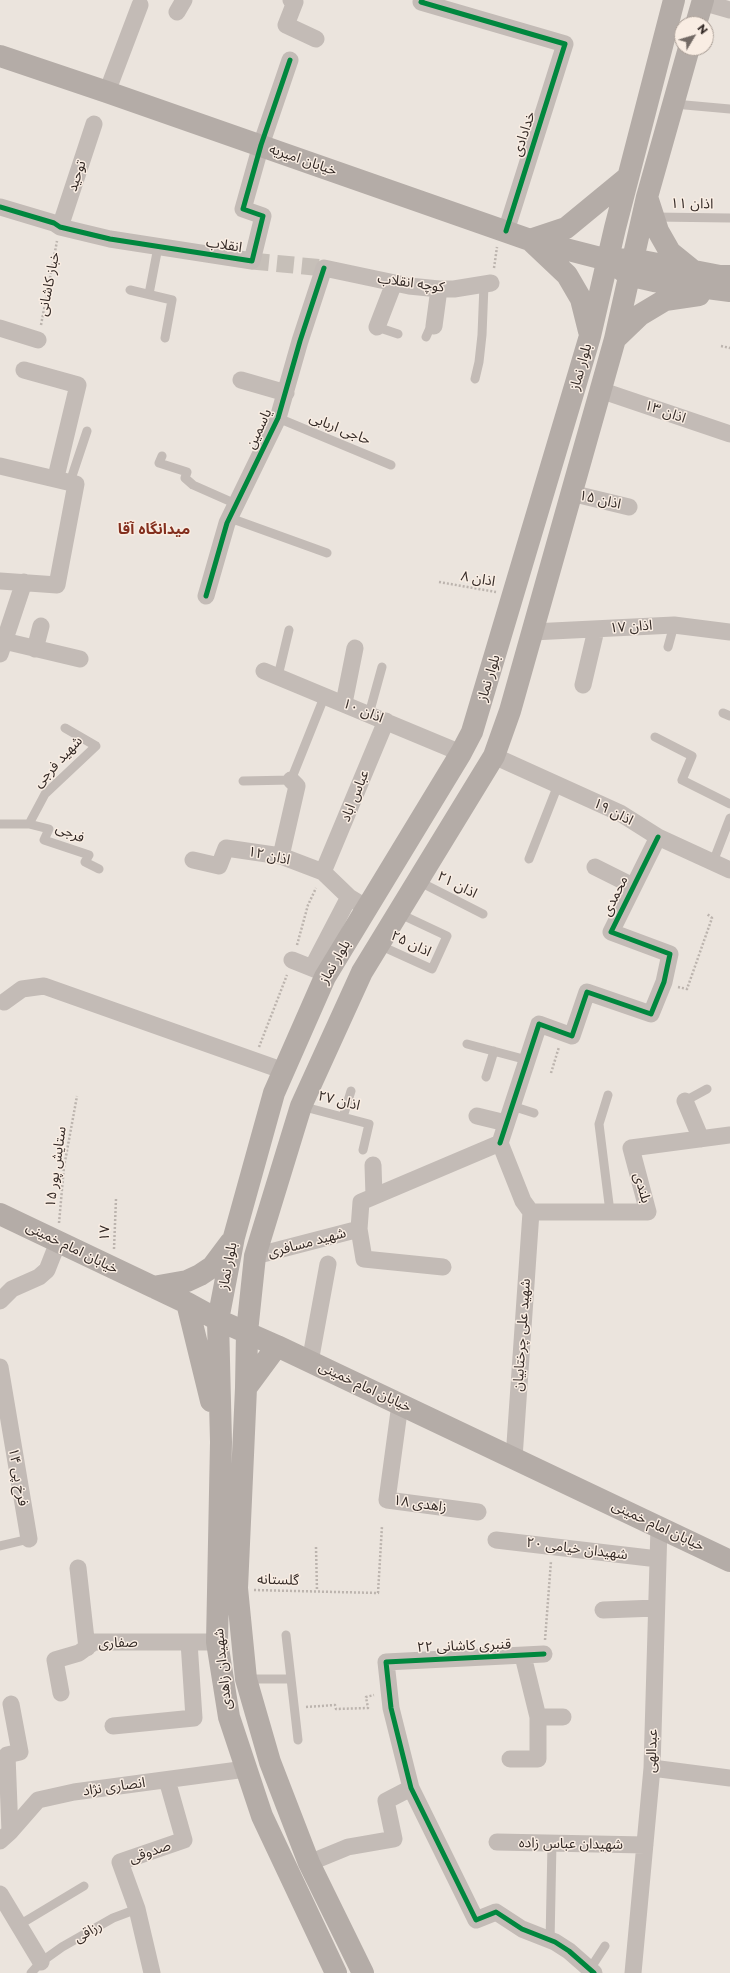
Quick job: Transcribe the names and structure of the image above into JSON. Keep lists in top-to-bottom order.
{
  "streets": {
    "main road": [
      "خیابان امیریه",
      "بلوار نماز",
      "خیابان امام خمینی",
      "شهیدان زاهدی"
    ],
    "street": [
      "خدادادی",
      "توحید",
      "انقلاب",
      "کوچه انقلاب",
      "اذان ۱۳",
      "یاسمین",
      "اذان ۱۵",
      "اذان ۱۷",
      "اذان ۱۰",
      "عباس اباد",
      "اذان ۱۹",
      "اذان ۱۲",
      "محمدی",
      "بلندی",
      "شهید مسافری",
      "شهید علی چرختابیان",
      "فرخ پی ۱۴",
      "زاهدی ۱۸",
      "شهیدان خیامی ۲۰",
      "صفاری",
      "قنبری کاشانی ۲۲",
      "عبدالهی",
      "انصاری نژاد",
      "شهیدان عباس زاده",
      "صدوقی",
      "رزاقی"
    ],
    "lane": [
      "اذان ۱۱",
      "حاجی اربابی",
      "شهید فرجی",
      "فرجی",
      "اذان ۲۱",
      "اذان ۲۵",
      "اذان ۲۷"
    ],
    "path": [
      "خباز کاشانی",
      "اذان ۸",
      "ستایش پور ۱۵",
      "۱۷",
      "گلستانه"
    ]
  },
  "crossings": [
    ["خدادادی", "خیابان امیریه"],
    ["خیابان امیریه", "انقلاب"],
    ["خیابان امیریه", "بلوار نماز"],
    ["توحید", "انقلاب"],
    ["توحید", "خباز کاشانی"],
    ["انقلاب", "خباز کاشانی"],
    ["کوچه انقلاب", "یاسمین"],
    ["بلوار نماز", "اذان ۱۳"],
    ["بلوار نماز", "اذان ۱۵"],
    ["بلوار نماز", "اذان ۸"],
    ["بلوار نماز", "اذان ۱۷"],
    ["بلوار نماز", "اذان ۱۰"],
    ["بلوار نماز", "اذان ۱۹"],
    ["بلوار نماز", "اذان ۱۲"],
    ["بلوار نماز", "اذان ۲۱"],
    ["بلوار نماز", "اذان ۲۵"],
    ["بلوار نماز", "اذان ۲۷"],
    ["بلوار نماز", "شهید مسافری"],
    ["بلوار نماز", "خیابان امام خمینی"],
    ["بلوار نماز", "شهیدان زاهدی"],
    ["یاسمین", "حاجی اربابی"],
    ["اذان ۱۰", "عباس اباد"],
    ["شهید فرجی", "فرجی"],
    ["عباس اباد", "اذان ۱۲"],
    ["اذان ۱۹", "محمدی"],
    ["ستایش پور ۱۵", "خیابان امام خمینی"],
    ["بلندی", "شهید علی چرختابیان"],
    ["۱۷", "خیابان امام خمینی"],
    ["خیابان امام خمینی", "شهید علی چرختابیان"],
    ["خیابان امام خمینی", "زاهدی ۱۸"],
    ["خیابان امام خمینی", "شهیدان زاهدی"],
    ["خیابان امام خمینی", "عبدالهی"],
    ["شهیدان خیامی ۲۰", "عبدالهی"],
    ["گلستانه", "شهیدان زاهدی"],
    ["صفاری", "شهیدان زاهدی"],
    ["شهیدان زاهدی", "انصاری نژاد"],
    ["عبدالهی", "شهیدان عباس زاده"],
    ["انصاری نژاد", "صدوقی"],
    ["صدوقی", "رزاقی"]
  ],
  "districts": ["میدانگاه آقا"],
  "north": "top right"
}
